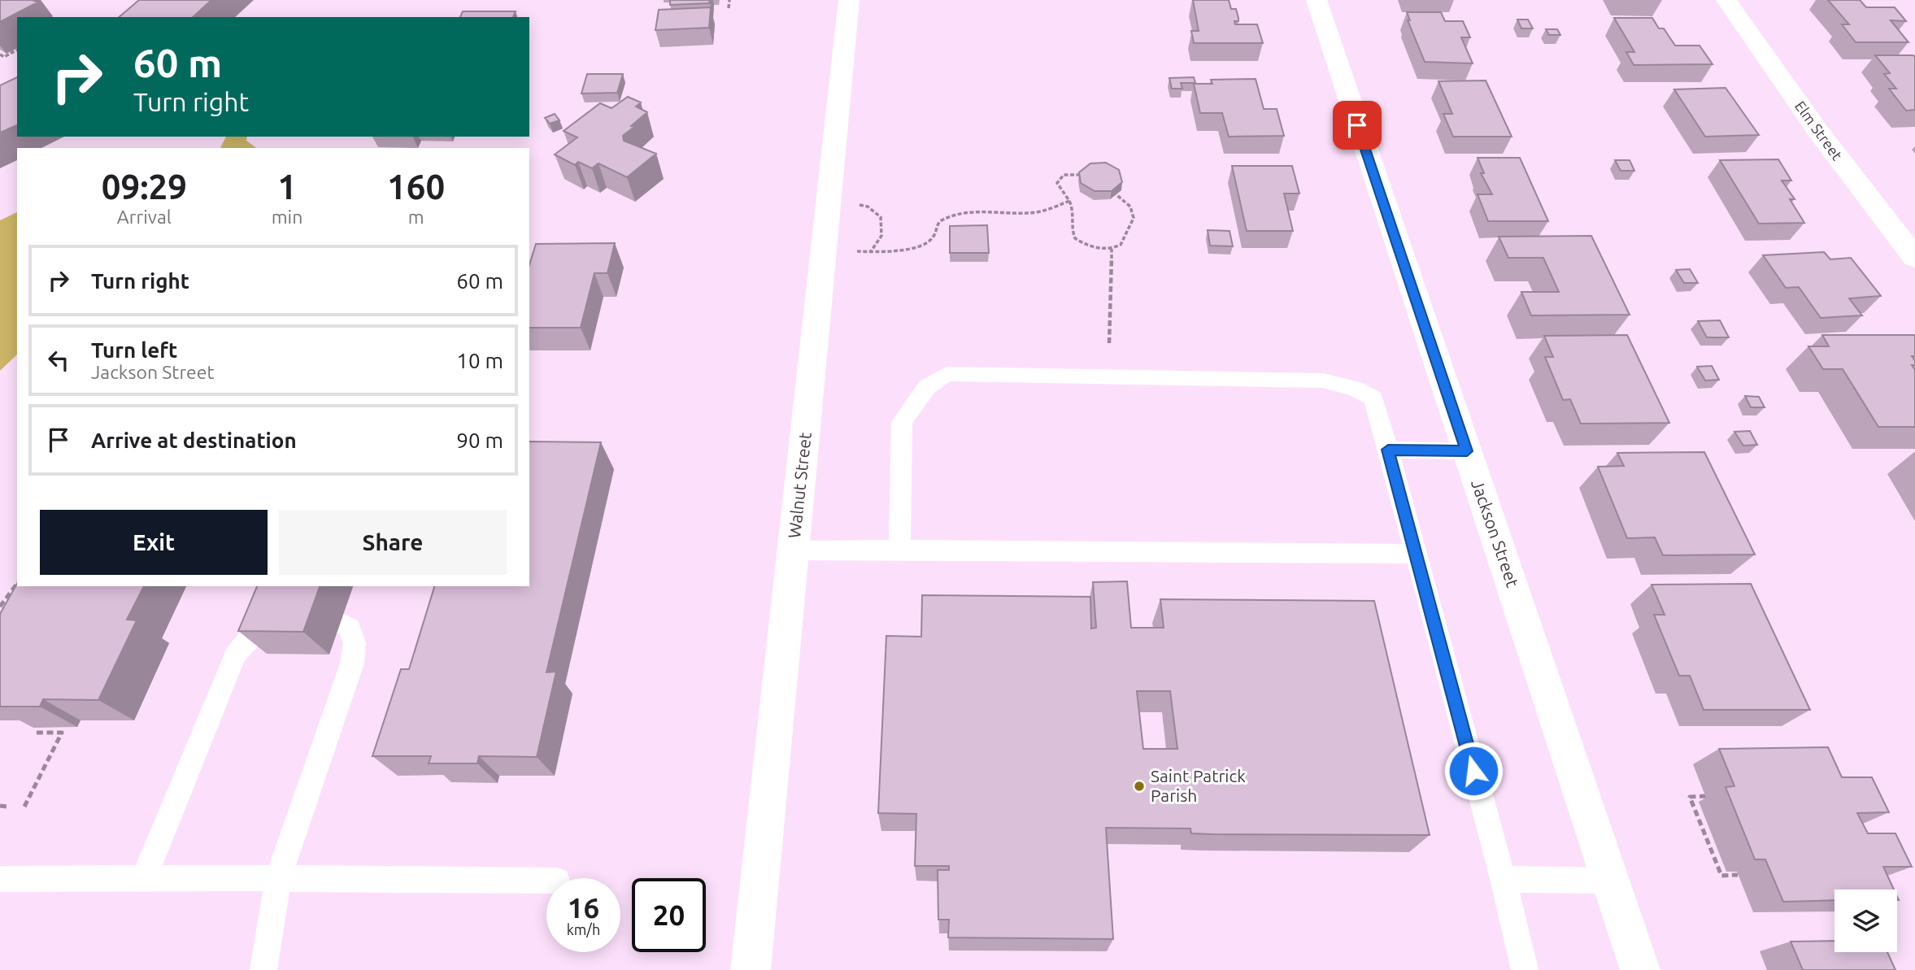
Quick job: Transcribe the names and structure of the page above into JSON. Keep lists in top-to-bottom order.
{
  "streets": {
    "street": ["Elm Street", "Walnut Street", "Jackson Street"]
  },
  "places": ["Saint Patrick Parish"],
  "page": {
    "turn": ["60 m", "Turn right"],
    "eta": [
      "09:29",
      "Arrival",
      "1",
      "min",
      "160",
      "m"
    ],
    "list": [
      {
        "name": "Turn right",
        "value": "60 m"
      },
      {
        "name": "Turn left",
        "note": "Jackson Street",
        "value": "10 m"
      },
      {
        "name": "Arrive at destination",
        "value": "90 m"
      }
    ],
    "buttons": ["Exit", "Share"],
    "speed": "16 km/h",
    "limit": "20"
  }
}
